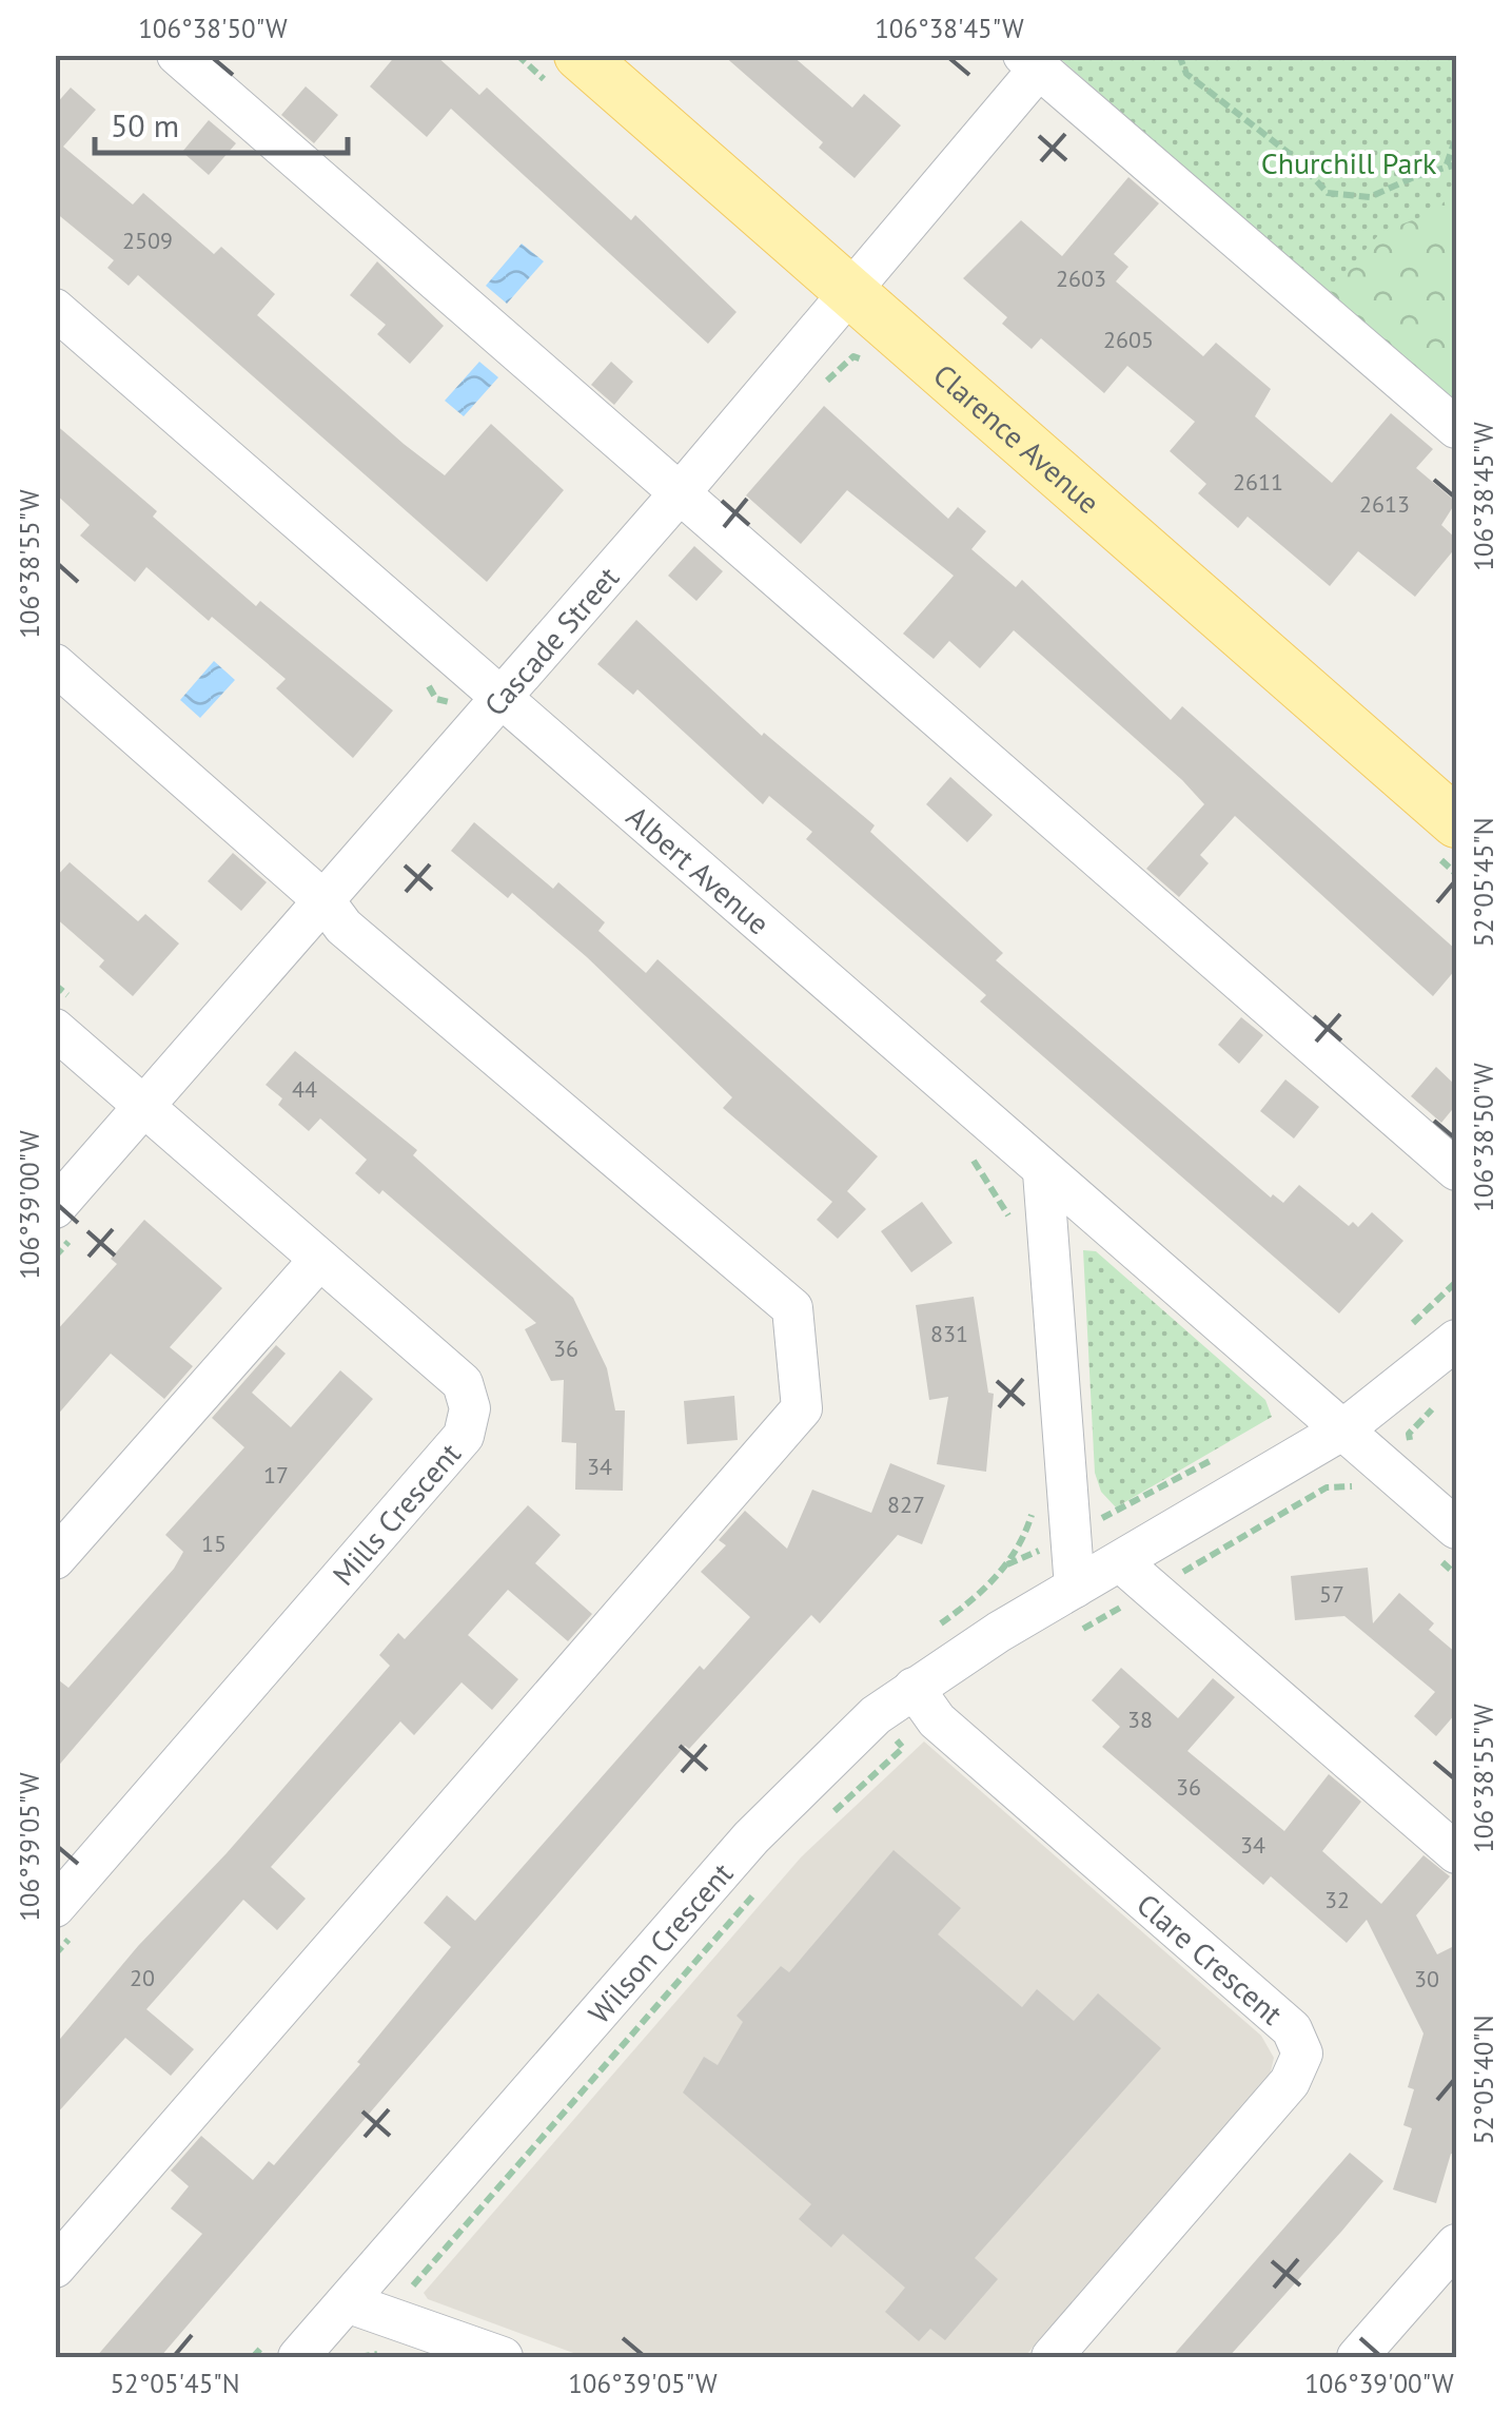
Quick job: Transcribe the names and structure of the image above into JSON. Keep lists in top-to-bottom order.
{
  "streets": {
    "main road": ["Clarence Avenue"],
    "street": [
      "Cascade Street",
      "Albert Avenue",
      "Mills Crescent",
      "Wilson Crescent",
      "Clare Crescent"
    ]
  },
  "crossings": [
    ["Clarence Avenue", "Cascade Street"],
    ["Cascade Street", "Albert Avenue"],
    ["Cascade Street", "Mills Crescent"],
    ["Albert Avenue", "Wilson Crescent"],
    ["Wilson Crescent", "Clare Crescent"]
  ],
  "parks": ["Churchill Park"],
  "house_numbers": [
    "2509",
    "2603",
    "2605",
    "2611",
    "2613",
    "44",
    "831",
    "36",
    "34",
    "17",
    "827",
    "15",
    "57",
    "38",
    "36",
    "34",
    "32",
    "20",
    "30"
  ],
  "scale_bar": "50 m",
  "coordinates": [
    "106°38'50\"W",
    "106°38'45\"W",
    "106°38'55\"W",
    "52°05'45\"N",
    "106°39'00\"W",
    "106°39'05\"W",
    "52°05'40\"N"
  ]
}
